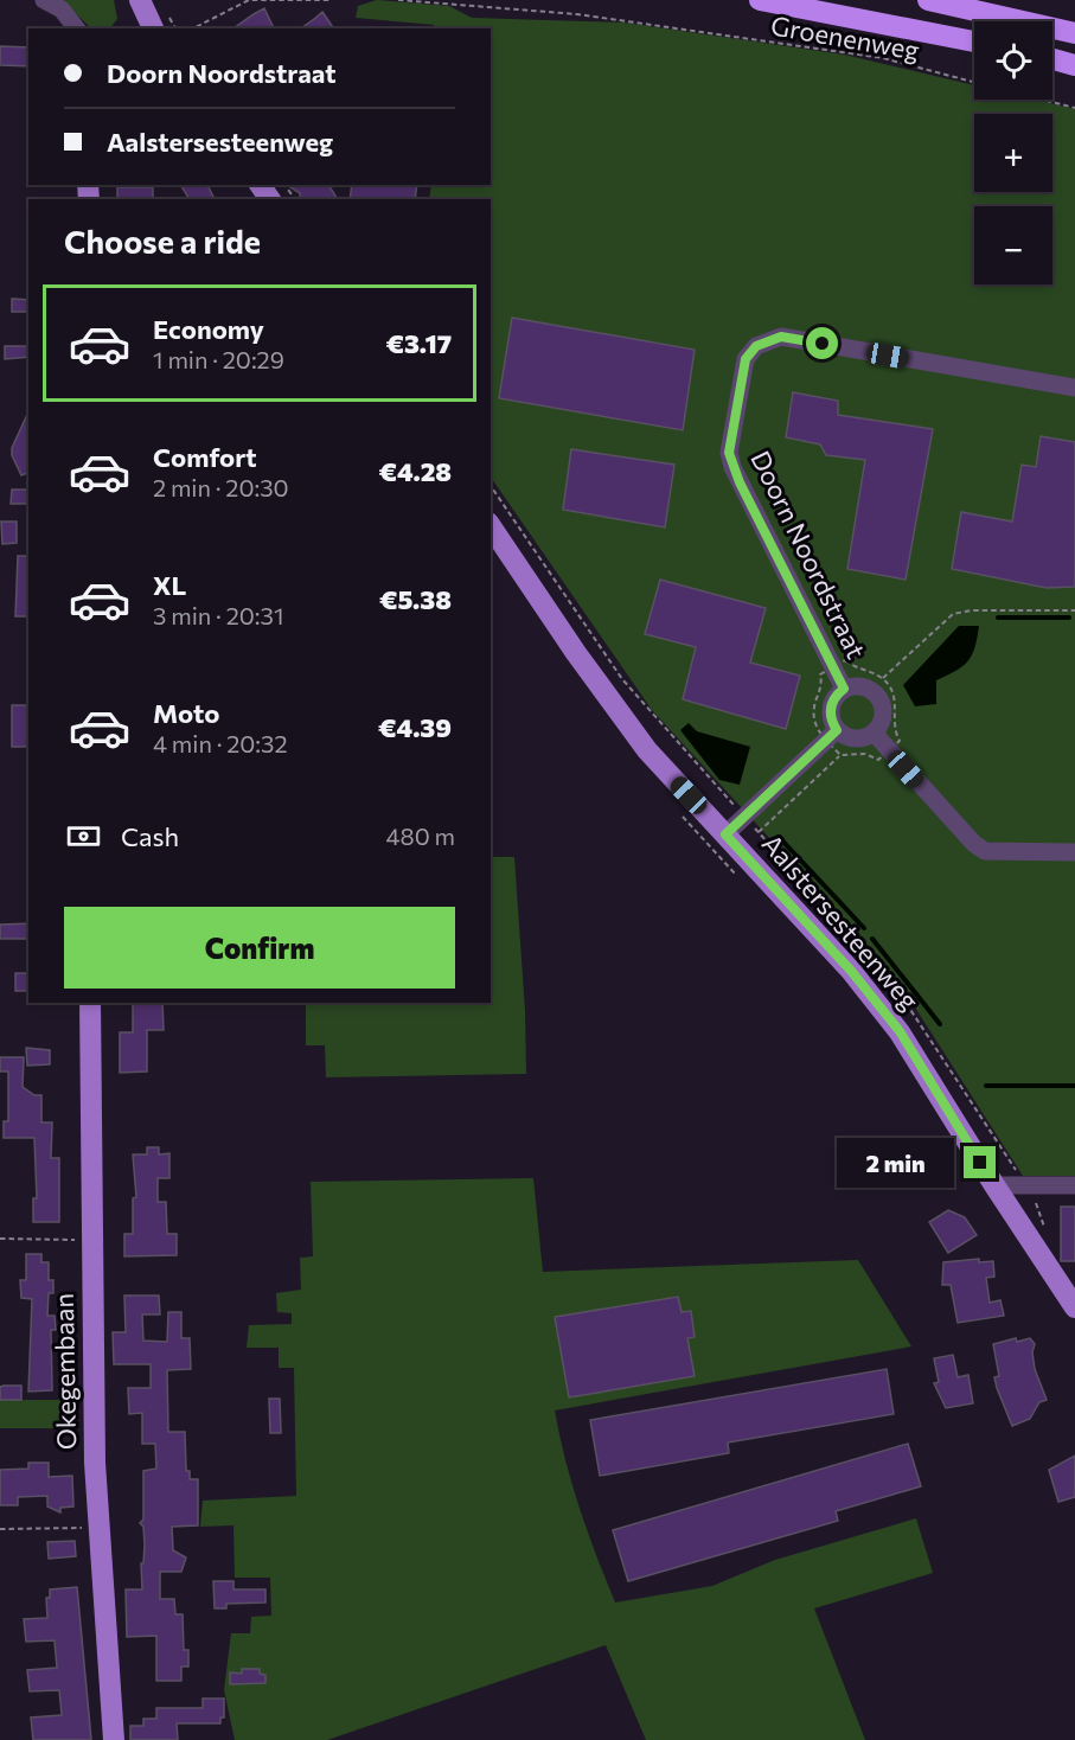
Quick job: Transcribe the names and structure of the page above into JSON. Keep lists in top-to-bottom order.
{
  "streets": {
    "main road": ["Aalstersesteenweg", "Okegembaan"],
    "street": ["Doorn Noordstraat"],
    "path": ["Groenenweg"]
  },
  "page": {
    "map_buttons": ["+", "−"],
    "banner": ["Doorn Noordstraat", "Aalstersesteenweg"],
    "heading": "Choose a ride",
    "list": [
      {
        "name": "Economy",
        "note": "1 min · 20:29",
        "value": "€3.17"
      },
      {
        "name": "Comfort",
        "note": "2 min · 20:30",
        "value": "€4.28"
      },
      {
        "name": "XL",
        "note": "3 min · 20:31",
        "value": "€5.38"
      },
      {
        "name": "Moto",
        "note": "4 min · 20:32",
        "value": "€4.39"
      }
    ],
    "pay": ["Cash", "480 m"],
    "buttons": "Confirm",
    "bubble": "2 min"
  }
}
